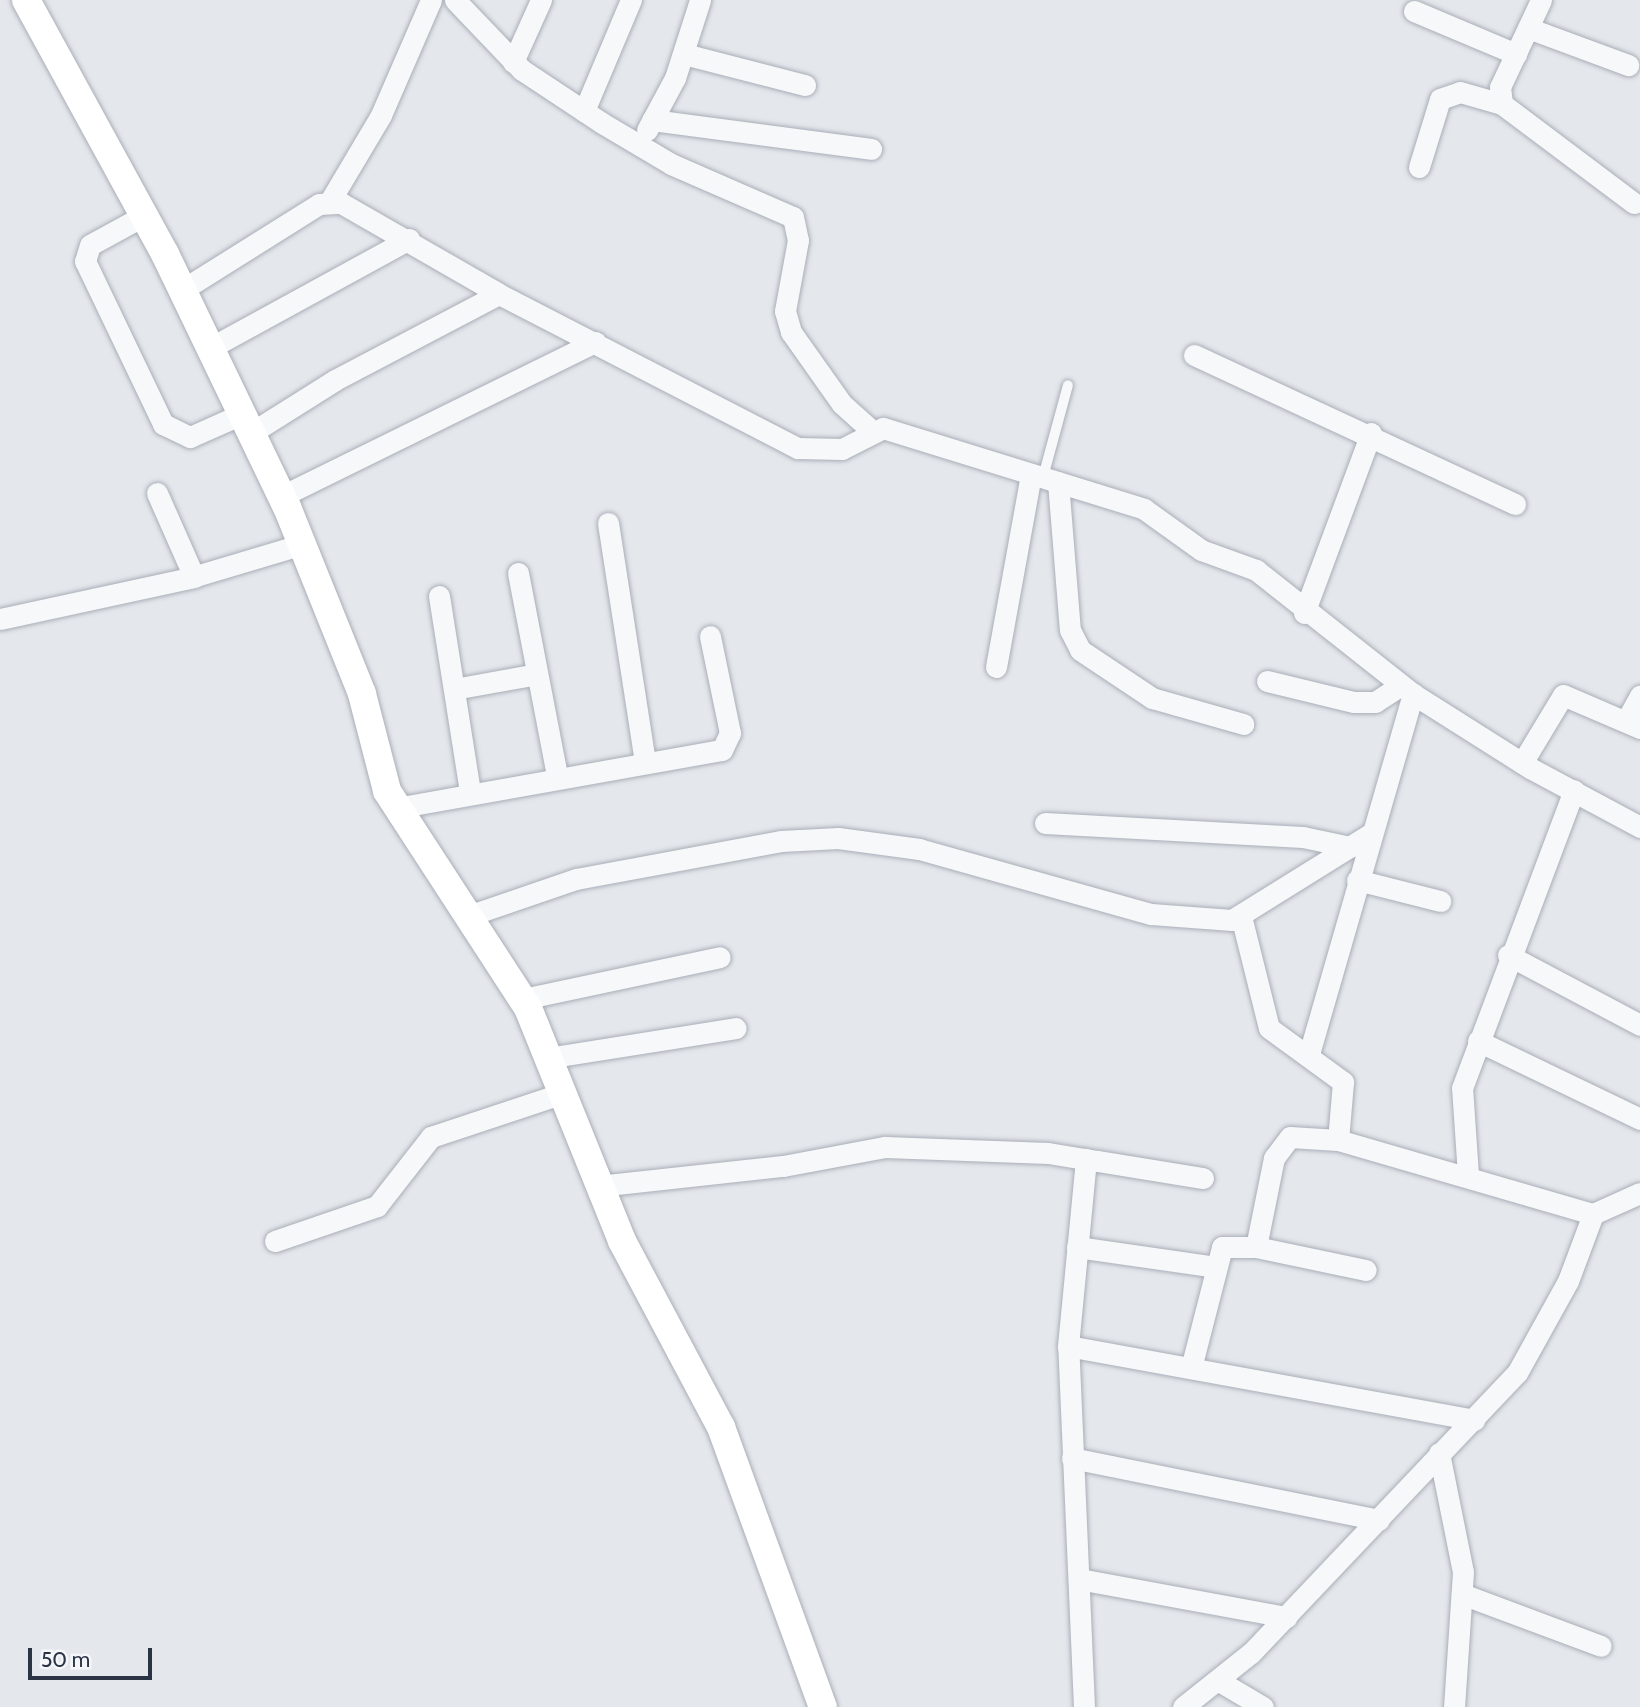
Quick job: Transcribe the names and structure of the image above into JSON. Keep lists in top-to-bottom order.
{
  "scale_bar": "50 m"
}
